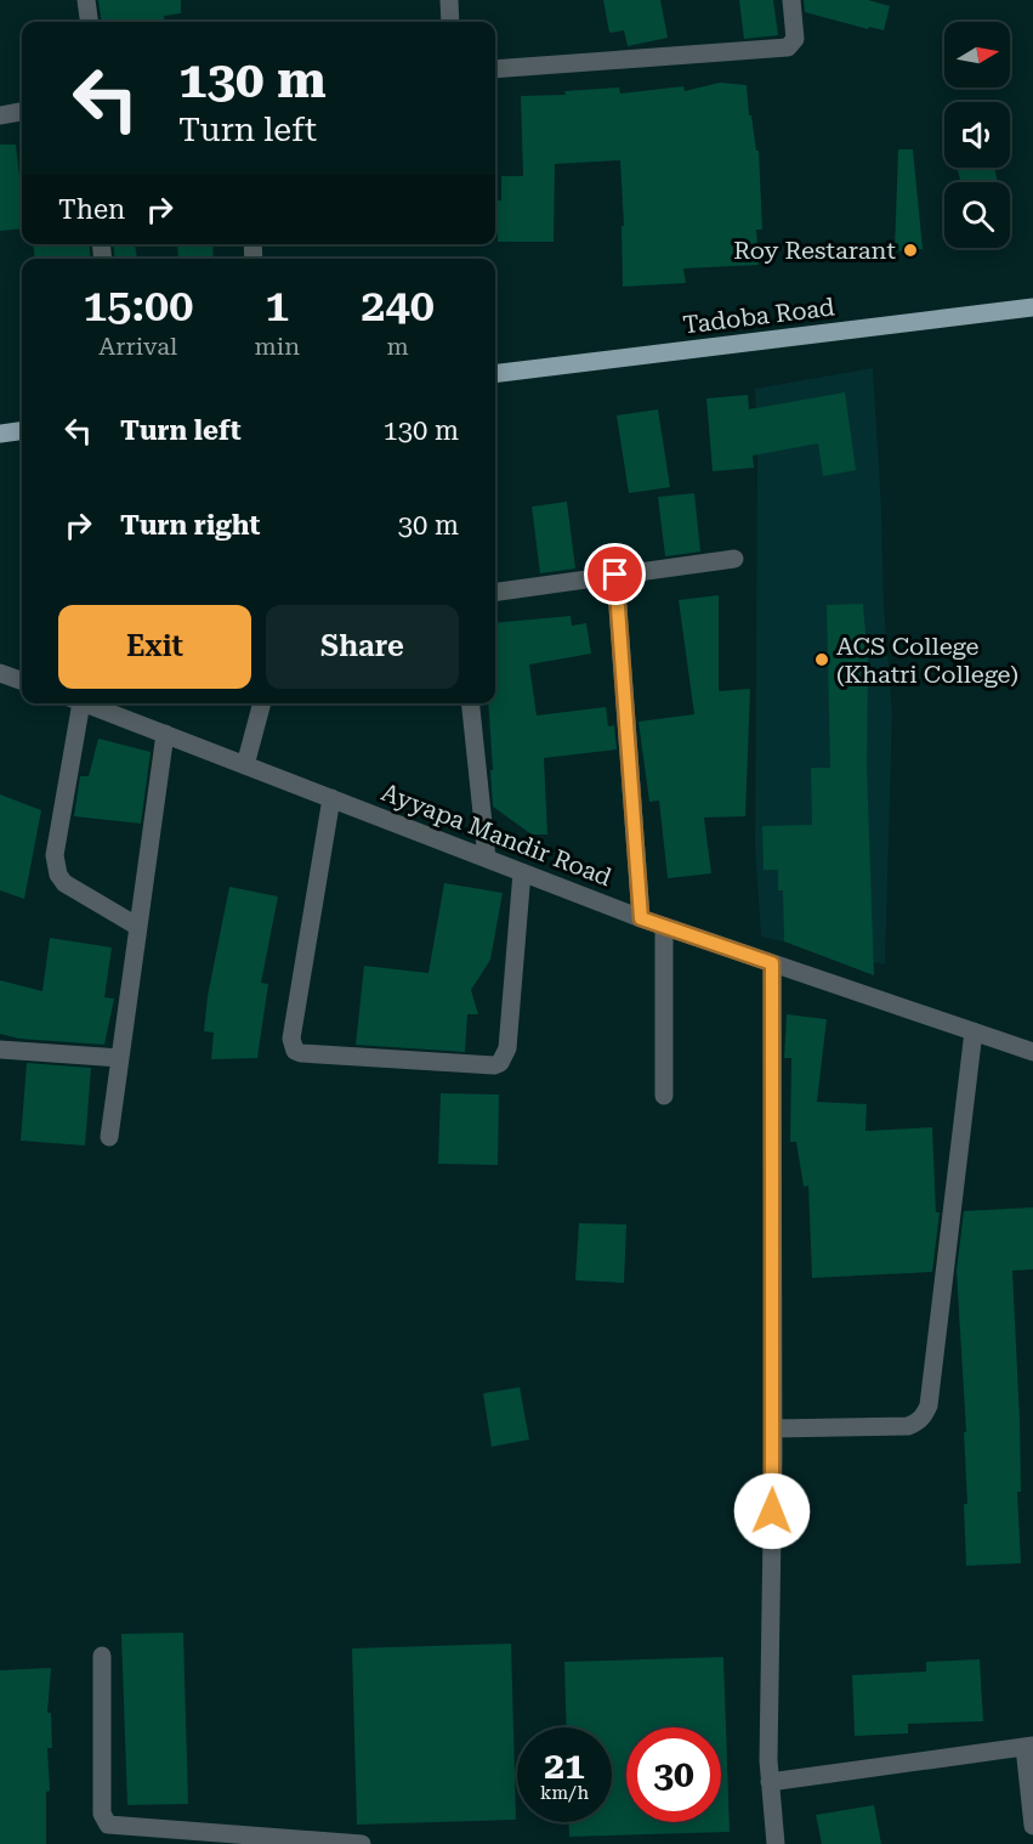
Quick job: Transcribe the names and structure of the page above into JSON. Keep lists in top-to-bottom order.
{
  "streets": {
    "main road": ["Tadoba Road"],
    "street": ["Ayyapa Mandir Road"]
  },
  "places": ["Roy Restarant", "ACS College (Khatri College)"],
  "north": "right",
  "page": {
    "turn": ["130 m", "Turn left"],
    "then": "Then",
    "eta": [
      "15:00",
      "Arrival",
      "1",
      "min",
      "240",
      "m"
    ],
    "list": [
      {
        "name": "Turn left",
        "value": "130 m"
      },
      {
        "name": "Turn right",
        "value": "30 m"
      }
    ],
    "buttons": ["Exit", "Share"],
    "speed": "21 km/h",
    "limit": "30"
  }
}
